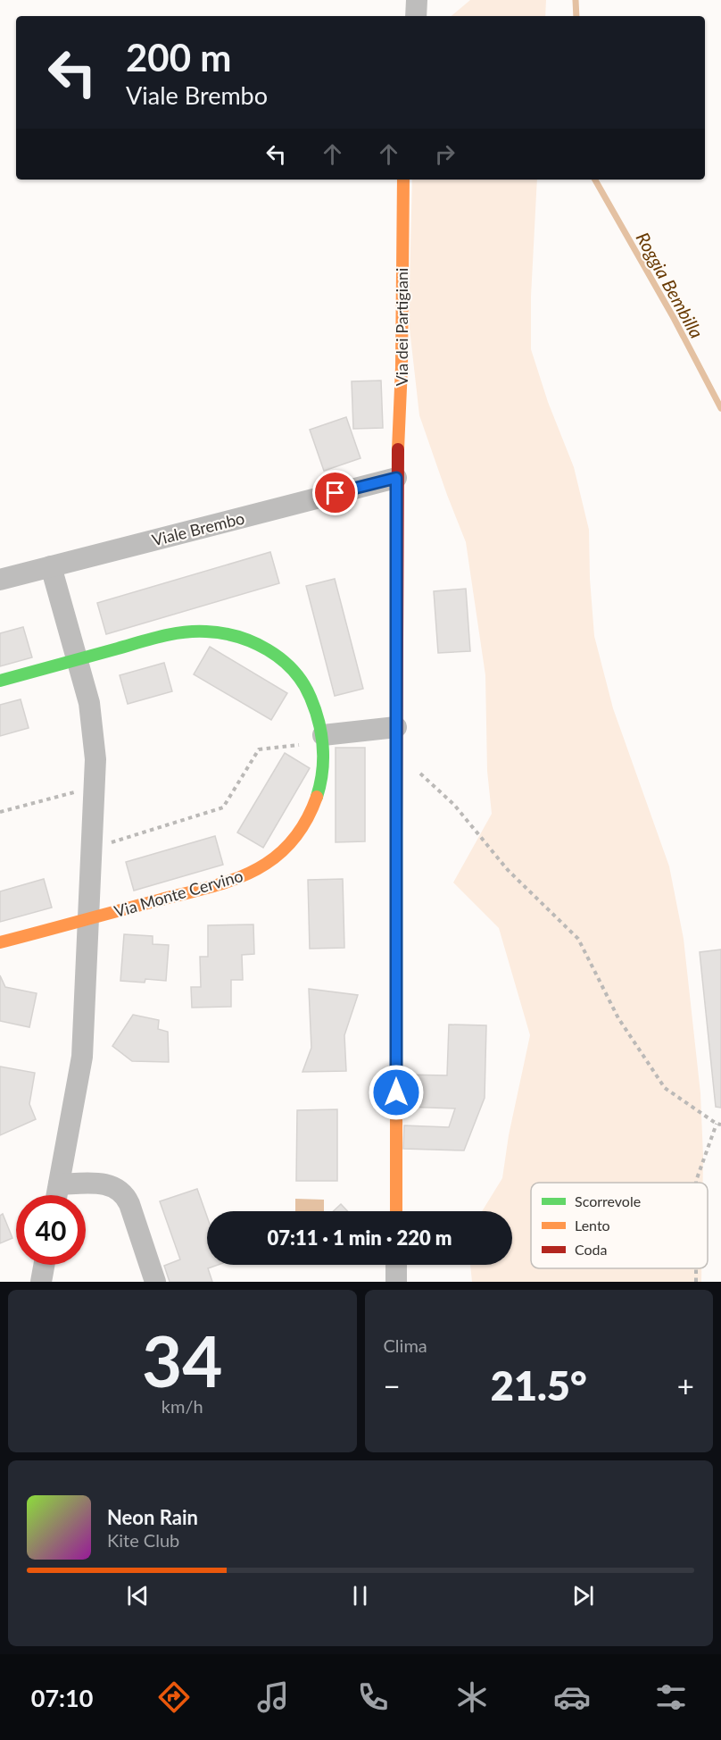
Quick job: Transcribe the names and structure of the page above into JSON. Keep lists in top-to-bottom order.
{
  "streets": {
    "street": ["Via dei Partigiani", "Viale Brembo", "Via Monte Cervino"]
  },
  "crossings": [
    ["Via dei Partigiani", "Viale Brembo"],
    ["Viale Brembo", "Via Monte Cervino"]
  ],
  "water": ["Roggia Bembilla"],
  "legend": ["Scorrevole", "Lento", "Coda"],
  "page": {
    "turn": ["200 m", "Viale Brembo"],
    "limit": "40",
    "trip": "07:11 · 1 min · 220 m",
    "tile": [
      ["34", "km/h"],
      "Clima"
    ],
    "heat": ["−", "21.5°", "+"],
    "song": ["Neon Rain", "Kite Club"],
    "tabs": "07:10"
  }
}
